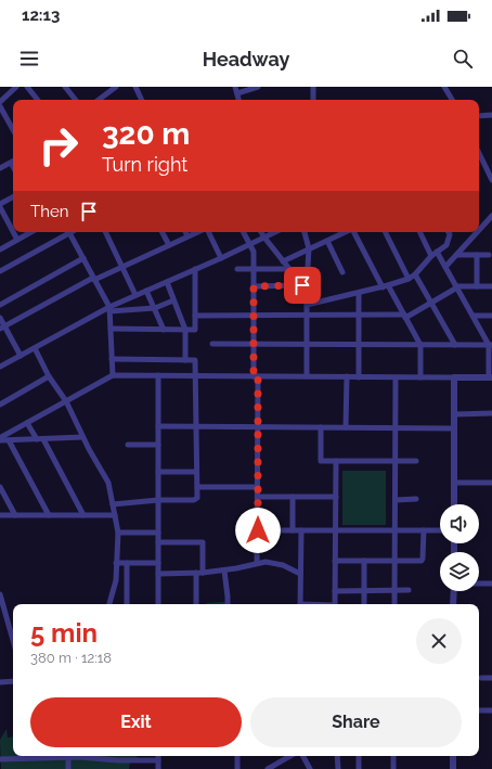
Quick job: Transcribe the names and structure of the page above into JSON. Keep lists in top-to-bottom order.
{
  "page": {
    "status": "12:13",
    "header": "Headway",
    "turn": ["320 m", "Turn right"],
    "then": "Then",
    "heading": ["5 min", "380 m · 12:18"],
    "buttons": ["Exit", "Share"]
  }
}
